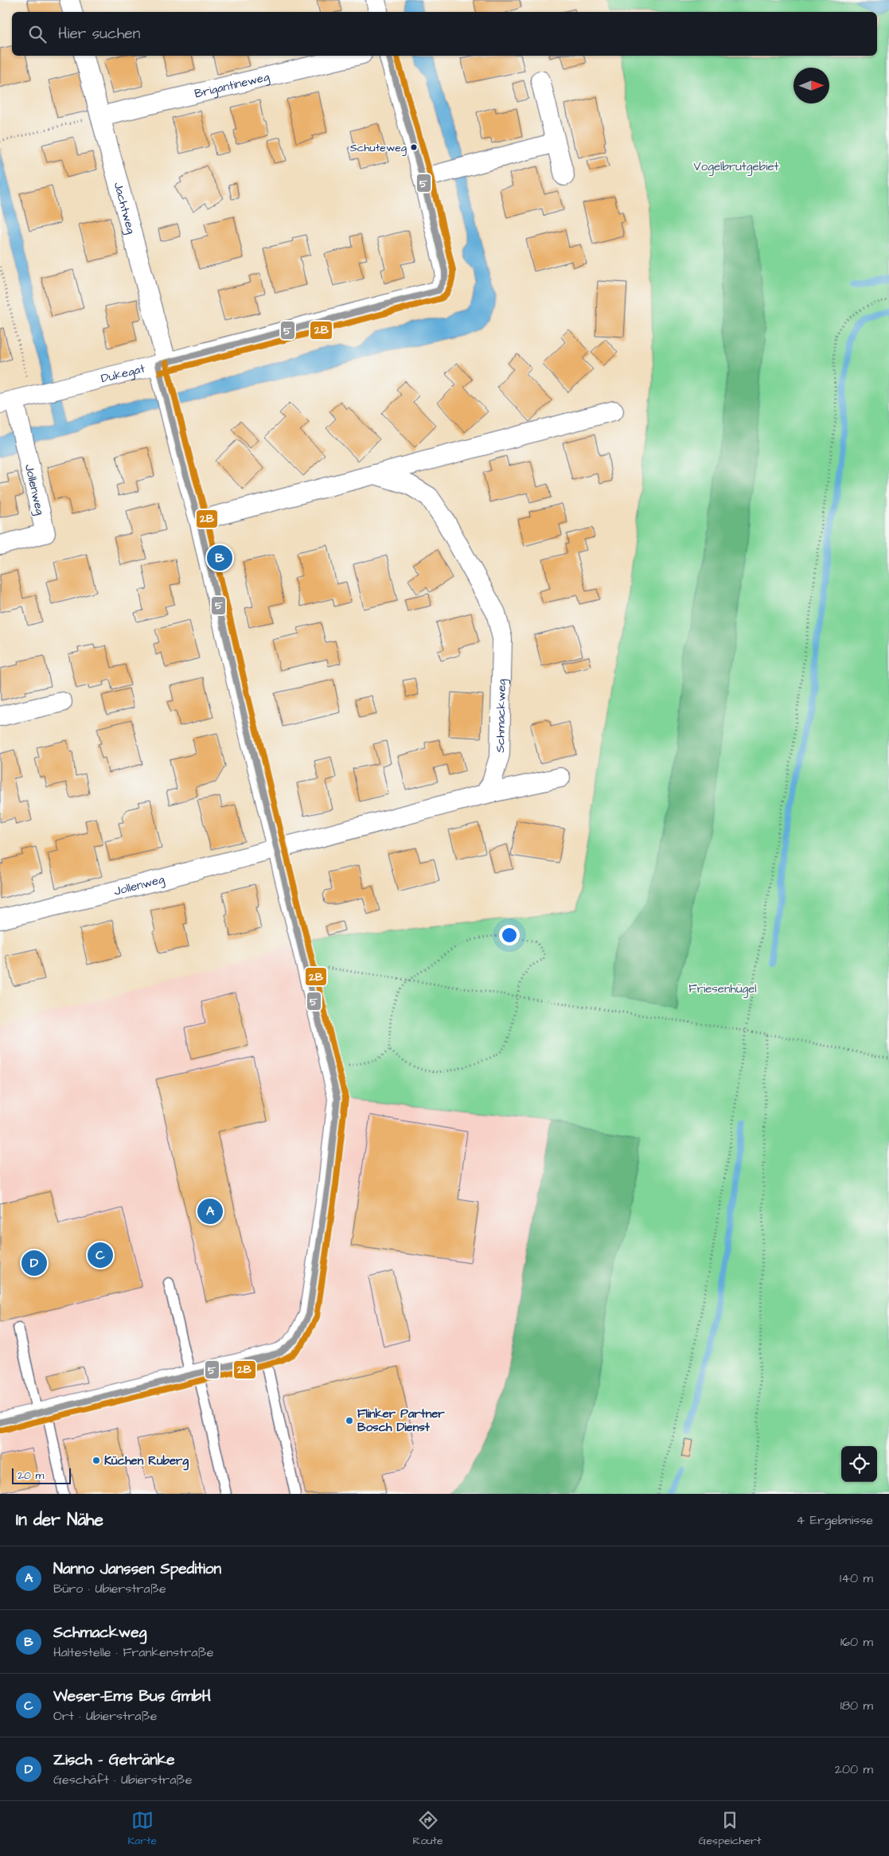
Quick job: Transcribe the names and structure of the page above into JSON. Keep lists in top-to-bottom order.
{
  "streets": {
    "street": [
      "Brigantineweg",
      "Jachtweg",
      "Dukegat",
      "Jollenweg",
      "Schmackweg"
    ]
  },
  "crossings": [
    ["Brigantineweg", "Jachtweg"],
    ["Jachtweg", "Dukegat"],
    ["Jachtweg", "Jollenweg"],
    ["Dukegat", "Jollenweg"]
  ],
  "parks": ["Vogelbrutgebiet", "Friesenhügel"],
  "places": ["Schuteweg", "Flinker Partner Bosch Dienst", "Küchen Ruberg"],
  "lines": ["transit line 5", "transit line 2B"],
  "scale_bar": "20 m",
  "north": "right",
  "page": {
    "search": "Hier suchen",
    "pins": [
      "B",
      "A",
      "C",
      "D"
    ],
    "scale": "20 m",
    "heading": ["In der Nähe", "4 Ergebnisse"],
    "list": [
      {
        "mark": "A",
        "name": "Nanno Janssen Spedition",
        "note": "Büro · Ubierstraße",
        "value": "140 m"
      },
      {
        "mark": "B",
        "name": "Schmackweg",
        "note": "Haltestelle · Frankenstraße",
        "value": "160 m"
      },
      {
        "mark": "C",
        "name": "Weser-Ems Bus GmbH",
        "note": "Ort · Ubierstraße",
        "value": "180 m"
      },
      {
        "mark": "D",
        "name": "Zisch - Getränke",
        "note": "Geschäft · Ubierstraße",
        "value": "200 m"
      }
    ],
    "nav": ["Karte", "Route", "Gespeichert"]
  }
}
